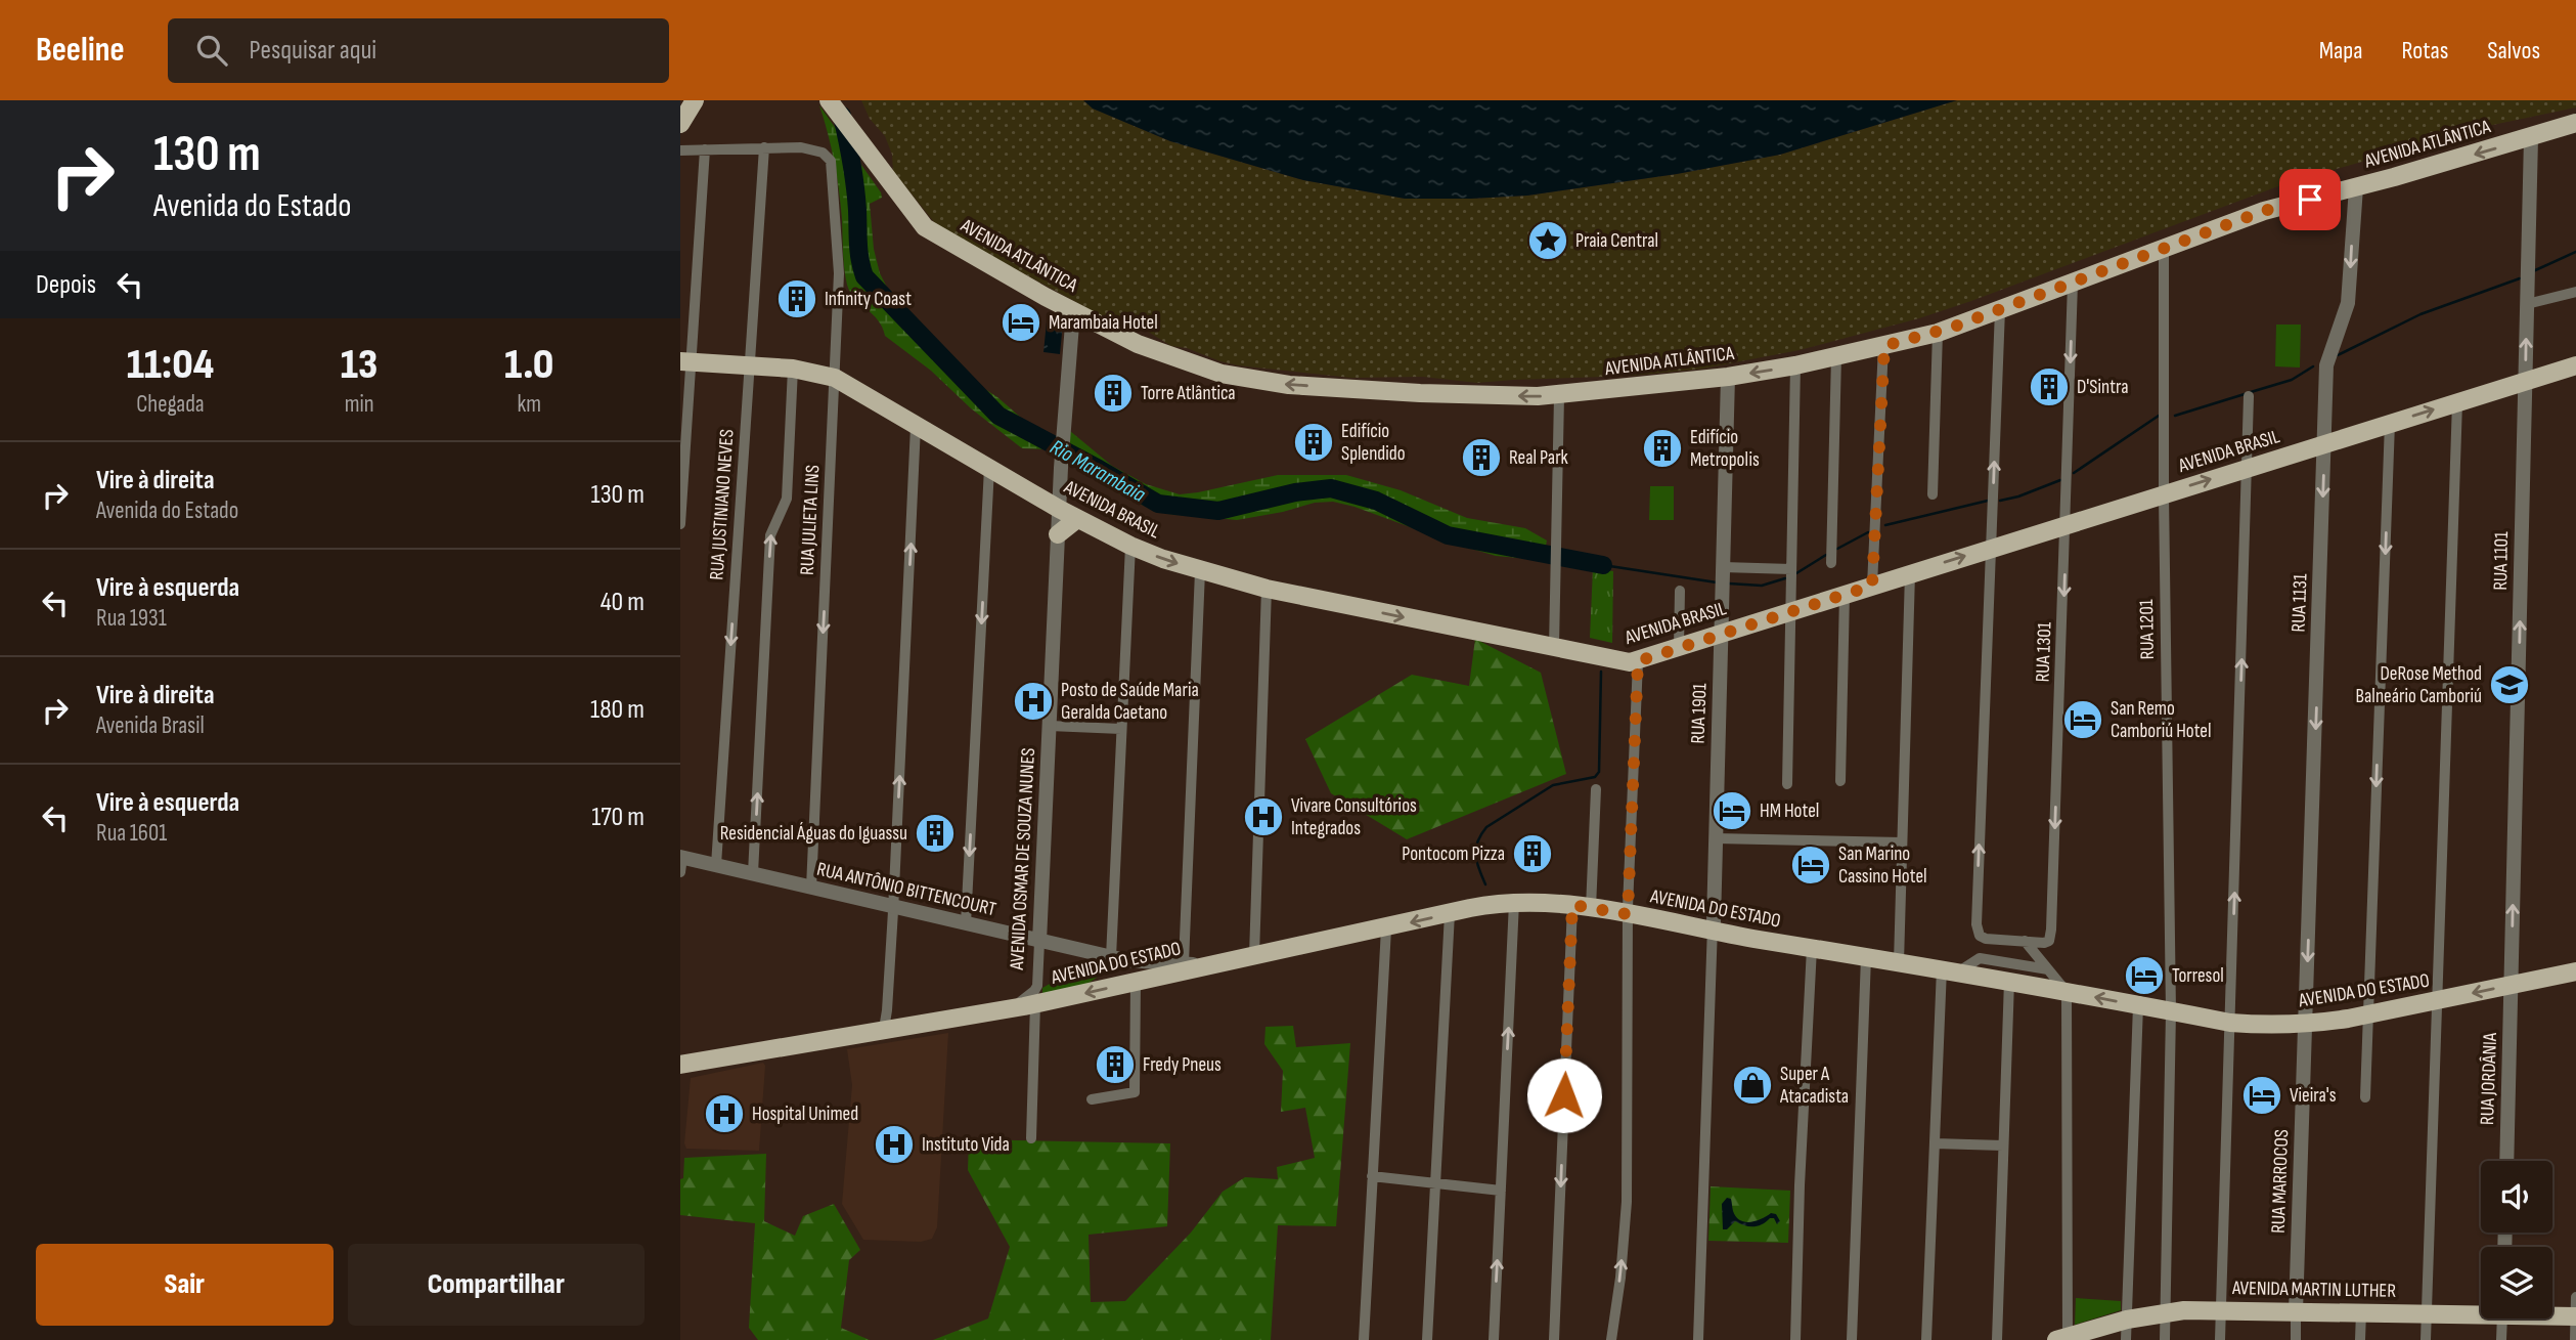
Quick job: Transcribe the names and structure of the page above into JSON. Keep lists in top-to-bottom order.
{
  "streets": {
    "main road": [
      "AVENIDA ATLÂNTICA",
      "AVENIDA BRASIL",
      "AVENIDA DO ESTADO",
      "AVENIDA MARTIN LUTHER"
    ],
    "street": [
      "RUA JUSTINIANO NEVES",
      "RUA JULIETA LINS",
      "RUA 1101",
      "RUA 1131",
      "RUA 1201",
      "RUA 1301",
      "RUA 1901",
      "AVENIDA OSMAR DE SOUZA NUNES",
      "RUA ANTÔNIO BITTENCOURT",
      "RUA JORDÂNIA",
      "RUA MARROCOS"
    ]
  },
  "crossings": [
    ["AVENIDA ATLÂNTICA", "RUA 1101"],
    ["AVENIDA ATLÂNTICA", "RUA 1131"],
    ["AVENIDA ATLÂNTICA", "RUA 1201"],
    ["AVENIDA ATLÂNTICA", "RUA 1301"],
    ["AVENIDA ATLÂNTICA", "RUA 1901"],
    ["AVENIDA ATLÂNTICA", "AVENIDA OSMAR DE SOUZA NUNES"],
    ["AVENIDA BRASIL", "RUA JUSTINIANO NEVES"],
    ["AVENIDA BRASIL", "RUA JULIETA LINS"],
    ["AVENIDA BRASIL", "RUA 1101"],
    ["AVENIDA BRASIL", "RUA 1131"],
    ["AVENIDA BRASIL", "RUA 1201"],
    ["AVENIDA BRASIL", "RUA 1301"],
    ["AVENIDA BRASIL", "RUA 1901"],
    ["AVENIDA BRASIL", "AVENIDA OSMAR DE SOUZA NUNES"],
    ["RUA JUSTINIANO NEVES", "RUA JULIETA LINS"],
    ["RUA JUSTINIANO NEVES", "RUA ANTÔNIO BITTENCOURT"],
    ["RUA JULIETA LINS", "RUA ANTÔNIO BITTENCOURT"],
    ["RUA 1101", "AVENIDA DO ESTADO"],
    ["RUA 1101", "RUA JORDÂNIA"],
    ["RUA 1131", "AVENIDA DO ESTADO"],
    ["RUA 1131", "RUA MARROCOS"],
    ["RUA 1201", "AVENIDA DO ESTADO"],
    ["RUA 1201", "AVENIDA MARTIN LUTHER"],
    ["RUA 1901", "AVENIDA DO ESTADO"],
    ["AVENIDA OSMAR DE SOUZA NUNES", "RUA ANTÔNIO BITTENCOURT"],
    ["AVENIDA OSMAR DE SOUZA NUNES", "AVENIDA DO ESTADO"],
    ["RUA ANTÔNIO BITTENCOURT", "AVENIDA DO ESTADO"],
    ["AVENIDA DO ESTADO", "RUA JORDÂNIA"],
    ["AVENIDA DO ESTADO", "RUA MARROCOS"],
    ["RUA MARROCOS", "AVENIDA MARTIN LUTHER"]
  ],
  "one_way": ["AVENIDA ATLÂNTICA"],
  "water": ["Rio Marambaia"],
  "places": {
    "place": ["Praia Central"],
    "building": [
      "Infinity Coast",
      "D'Sintra",
      "Torre Atlântica",
      "Edifício Splendido",
      "Edifício Metropolis",
      "Real Park",
      "Residencial Águas do Iguassu",
      "Pontocom Pizza",
      "Fredy Pneus"
    ],
    "hotel": [
      "Marambaia Hotel",
      "San Remo Camboriú Hotel",
      "HM Hotel",
      "San Marino Cassino Hotel",
      "Torresol",
      "Vieira's"
    ],
    "school or university": ["DeRose Method Balneário Camboriú"],
    "hospital": [
      "Posto de Saúde Maria Geralda Caetano",
      "Vivare Consultórios Integrados",
      "Hospital Unimed",
      "Instituto Vida"
    ],
    "shop": ["Super A Atacadista"]
  },
  "page": {
    "header": "Beeline",
    "search": "Pesquisar aqui",
    "nav": ["Mapa", "Rotas", "Salvos"],
    "turn": ["130 m", "Avenida do Estado"],
    "then": "Depois",
    "eta": [
      "11:04",
      "Chegada",
      "13",
      "min",
      "1.0",
      "km"
    ],
    "list": [
      {
        "name": "Vire à direita",
        "note": "Avenida do Estado",
        "value": "130 m"
      },
      {
        "name": "Vire à esquerda",
        "note": "Rua 1931",
        "value": "40 m"
      },
      {
        "name": "Vire à direita",
        "note": "Avenida Brasil",
        "value": "180 m"
      },
      {
        "name": "Vire à esquerda",
        "note": "Rua 1601",
        "value": "170 m"
      }
    ],
    "buttons": ["Sair", "Compartilhar"]
  }
}
